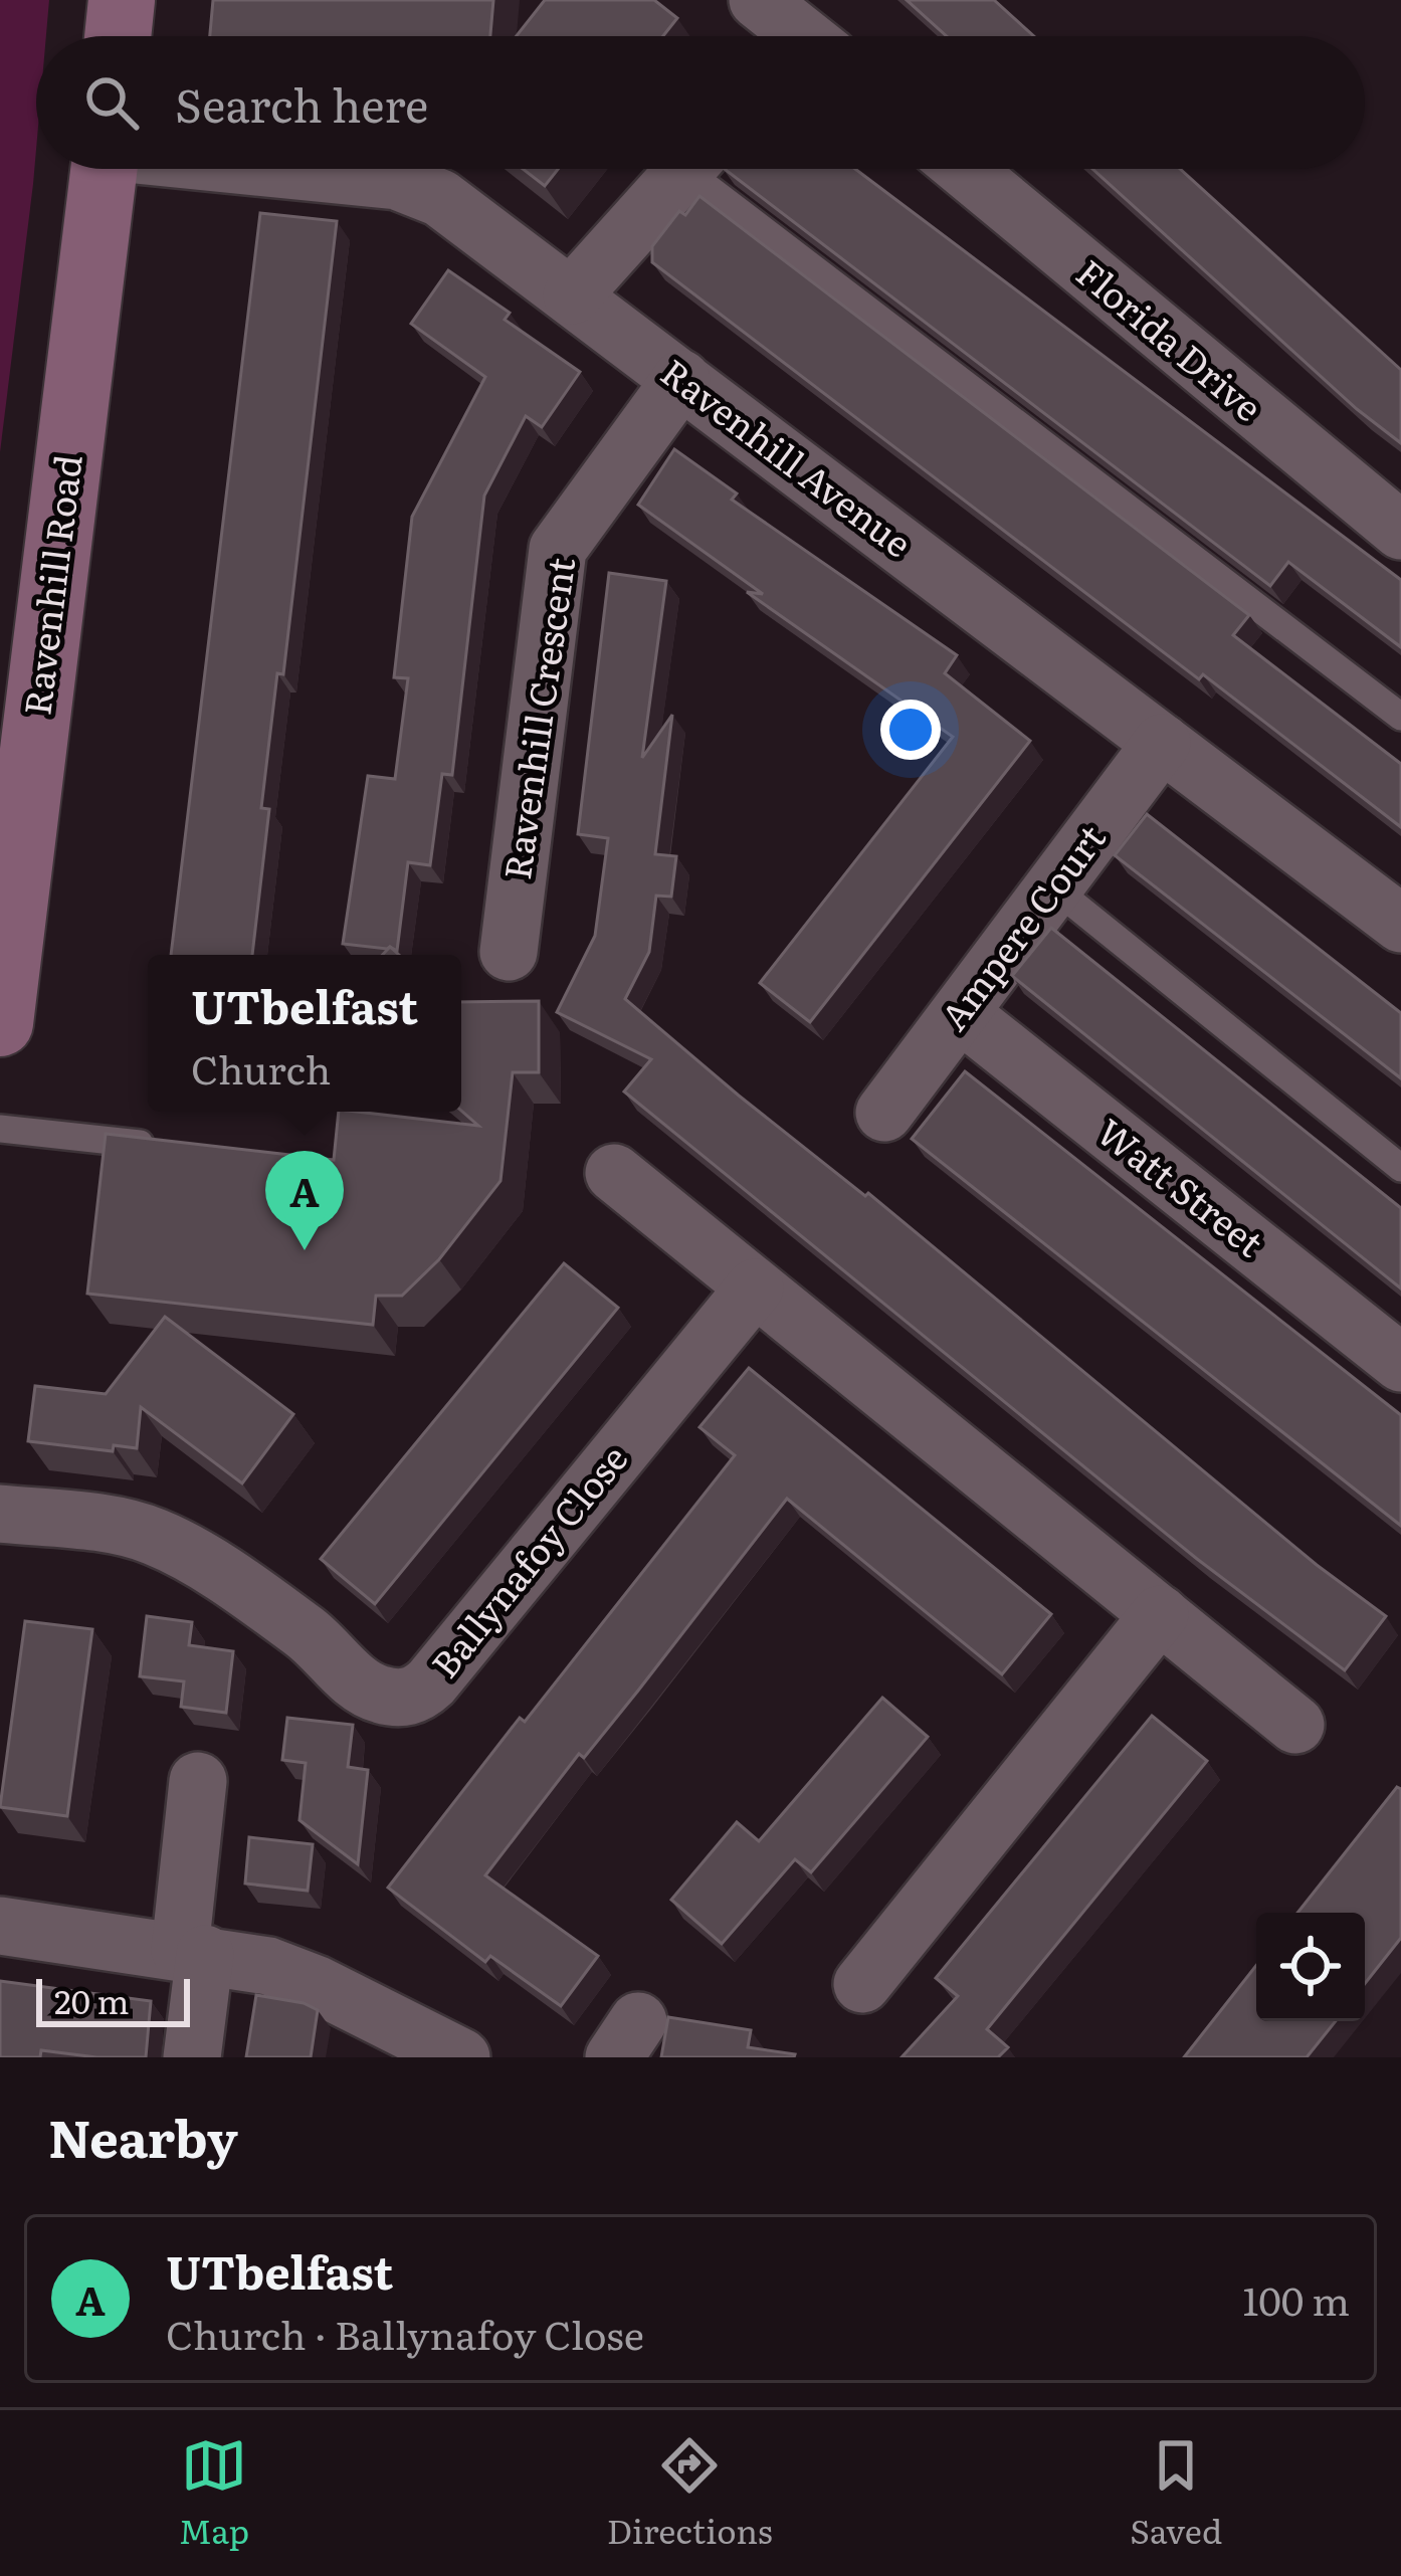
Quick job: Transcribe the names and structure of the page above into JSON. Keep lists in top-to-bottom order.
{
  "streets": {
    "main road": ["Ravenhill Road"],
    "street": [
      "Florida Drive",
      "Ravenhill Avenue",
      "Ravenhill Crescent",
      "Ampere Court",
      "Watt Street",
      "Ballynafoy Close"
    ]
  },
  "crossings": [
    ["Ravenhill Avenue", "Ravenhill Crescent"],
    ["Ravenhill Avenue", "Ampere Court"],
    ["Ampere Court", "Watt Street"]
  ],
  "scale_bar": "20 m",
  "page": {
    "search": "Search here",
    "popup": ["UTbelfast", "Church"],
    "pins": "A",
    "scale": "20 m",
    "heading": "Nearby",
    "list": [
      {
        "mark": "A",
        "name": "UTbelfast",
        "note": "Church · Ballynafoy Close",
        "value": "100 m"
      }
    ],
    "nav": ["Map", "Directions", "Saved"]
  }
}
